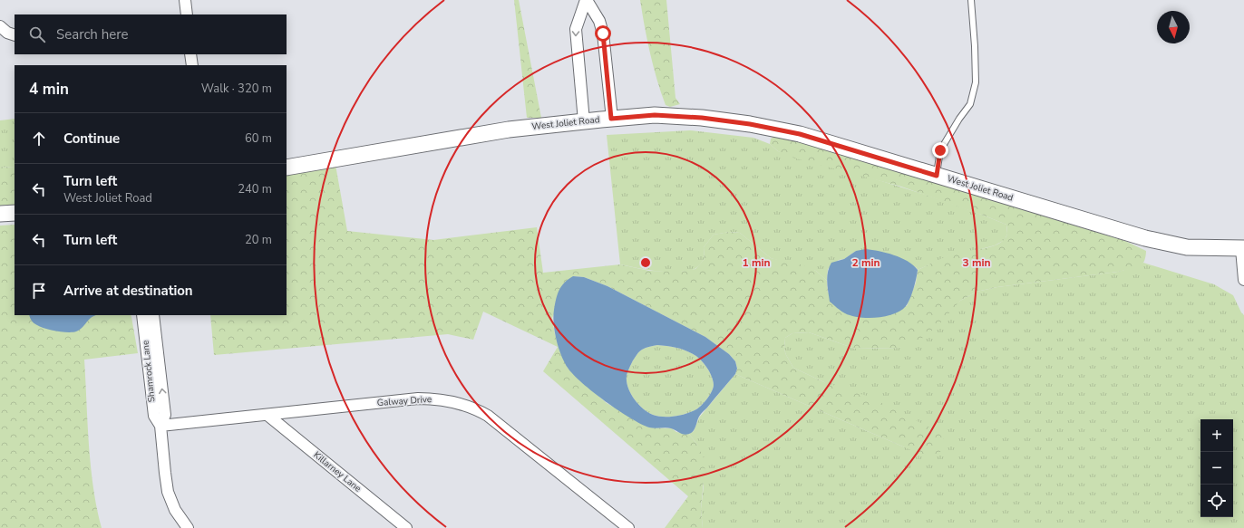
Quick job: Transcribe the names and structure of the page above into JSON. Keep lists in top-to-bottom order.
{
  "streets": {
    "main road": ["West Joliet Road"],
    "street": ["Shamrock Lane", "Galway Drive", "Killarney Lane"]
  },
  "crossings": [
    ["Shamrock Lane", "Galway Drive"],
    ["Galway Drive", "Killarney Lane"]
  ],
  "north": "bottom",
  "page": {
    "search": "Search here",
    "heading": ["4 min", "Walk · 320 m"],
    "list": [
      ["Continue", "60 m"],
      ["Turn left", "West Joliet Road", "240 m"],
      ["Turn left", "20 m"],
      "Arrive at destination"
    ],
    "map_buttons": ["+", "−"]
  },
  "rings": ["1 min", "2 min", "3 min"]
}
